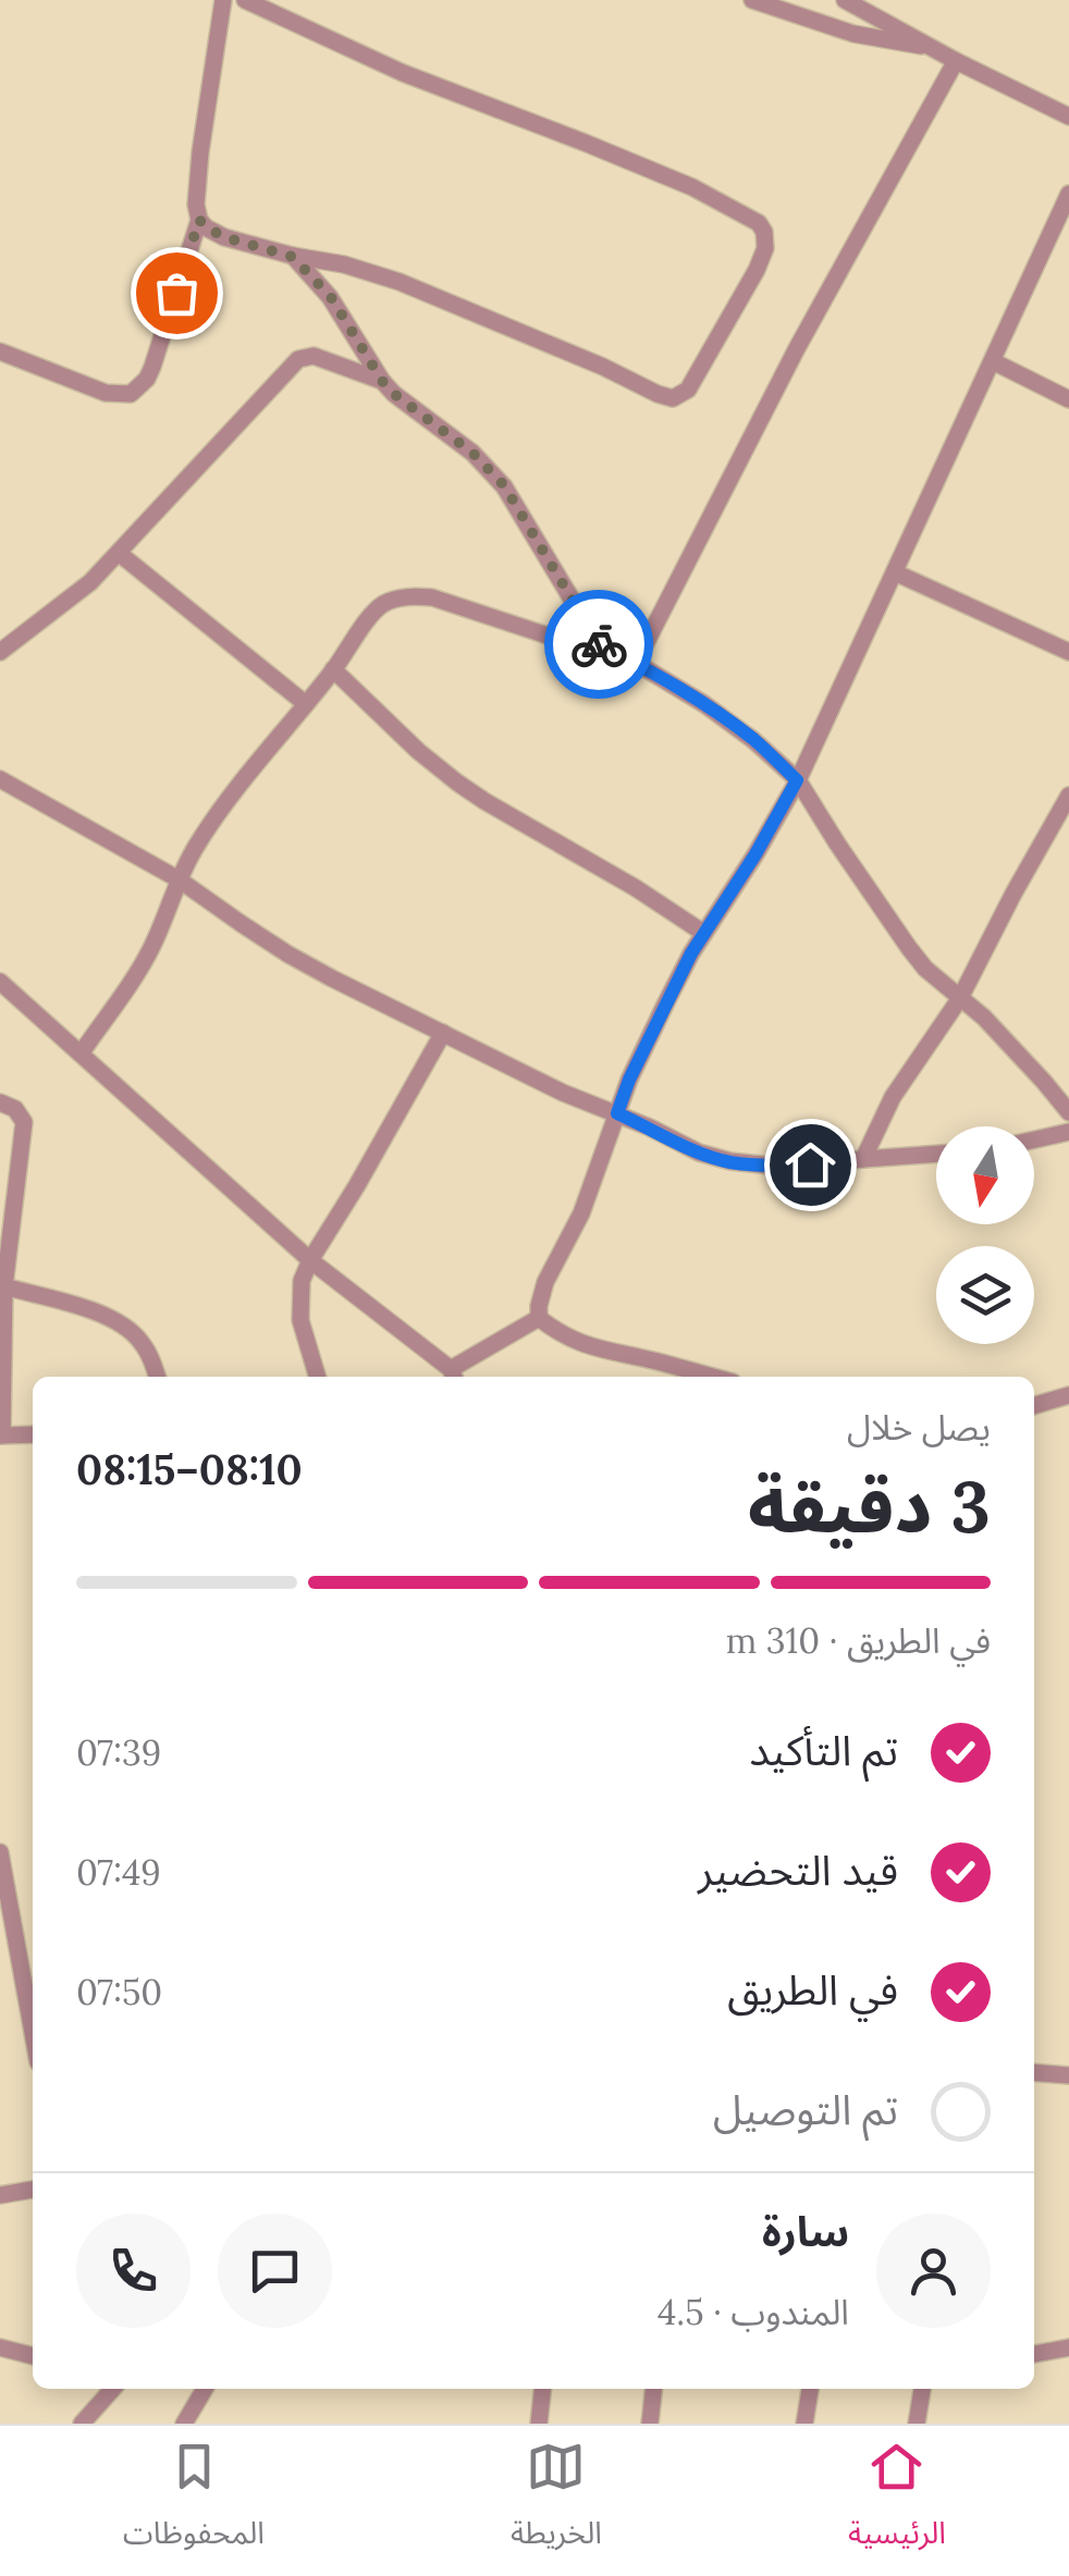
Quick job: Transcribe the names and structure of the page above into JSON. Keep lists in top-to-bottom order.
{
  "north": "bottom",
  "page": {
    "heading": ["3 دقيقة", "يصل خلال", "08:10–08:15"],
    "panel": ["سارة", "المندوب · 4.5"],
    "bar": "في الطريق · 310 m",
    "list": [
      ["تم التأكيد", "07:39"],
      ["قيد التحضير", "07:49"],
      ["في الطريق", "07:50"],
      "تم التوصيل"
    ],
    "tabs": ["الرئيسية", "الخريطة", "المحفوظات"]
  }
}
